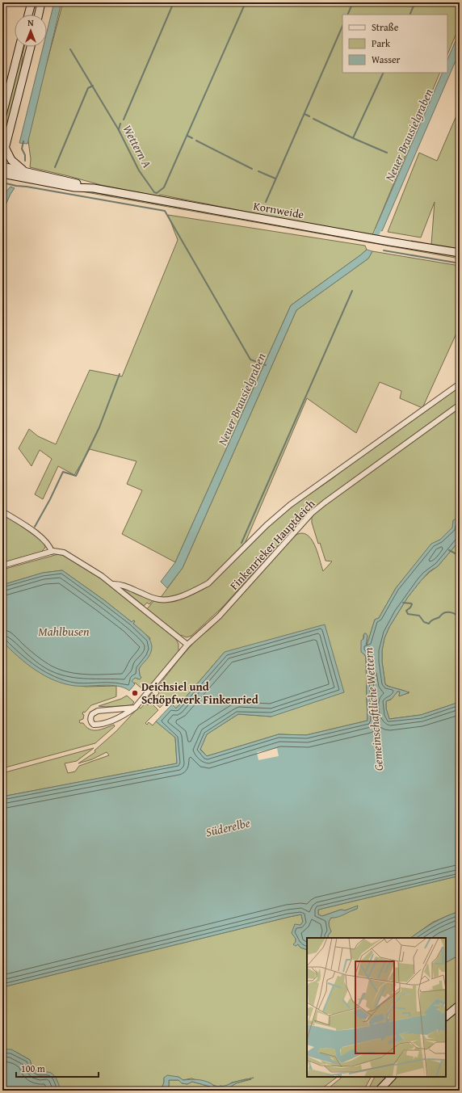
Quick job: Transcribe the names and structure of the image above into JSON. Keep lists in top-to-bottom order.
{
  "streets": {
    "main road": ["Kornweide"],
    "street": ["Finkenrieker Hauptdeich"]
  },
  "water": [
    "Neuer Brausielgraben",
    "Wettern A",
    "Mahlbusen",
    "Gemeinschaftliche Wettern",
    "Süderelbe"
  ],
  "places": ["Deichsiel und Schöpfwerk Finkenried"],
  "legend": ["Straße", "Park", "Wasser"],
  "scale_bar": "100 m",
  "north": "top"
}
